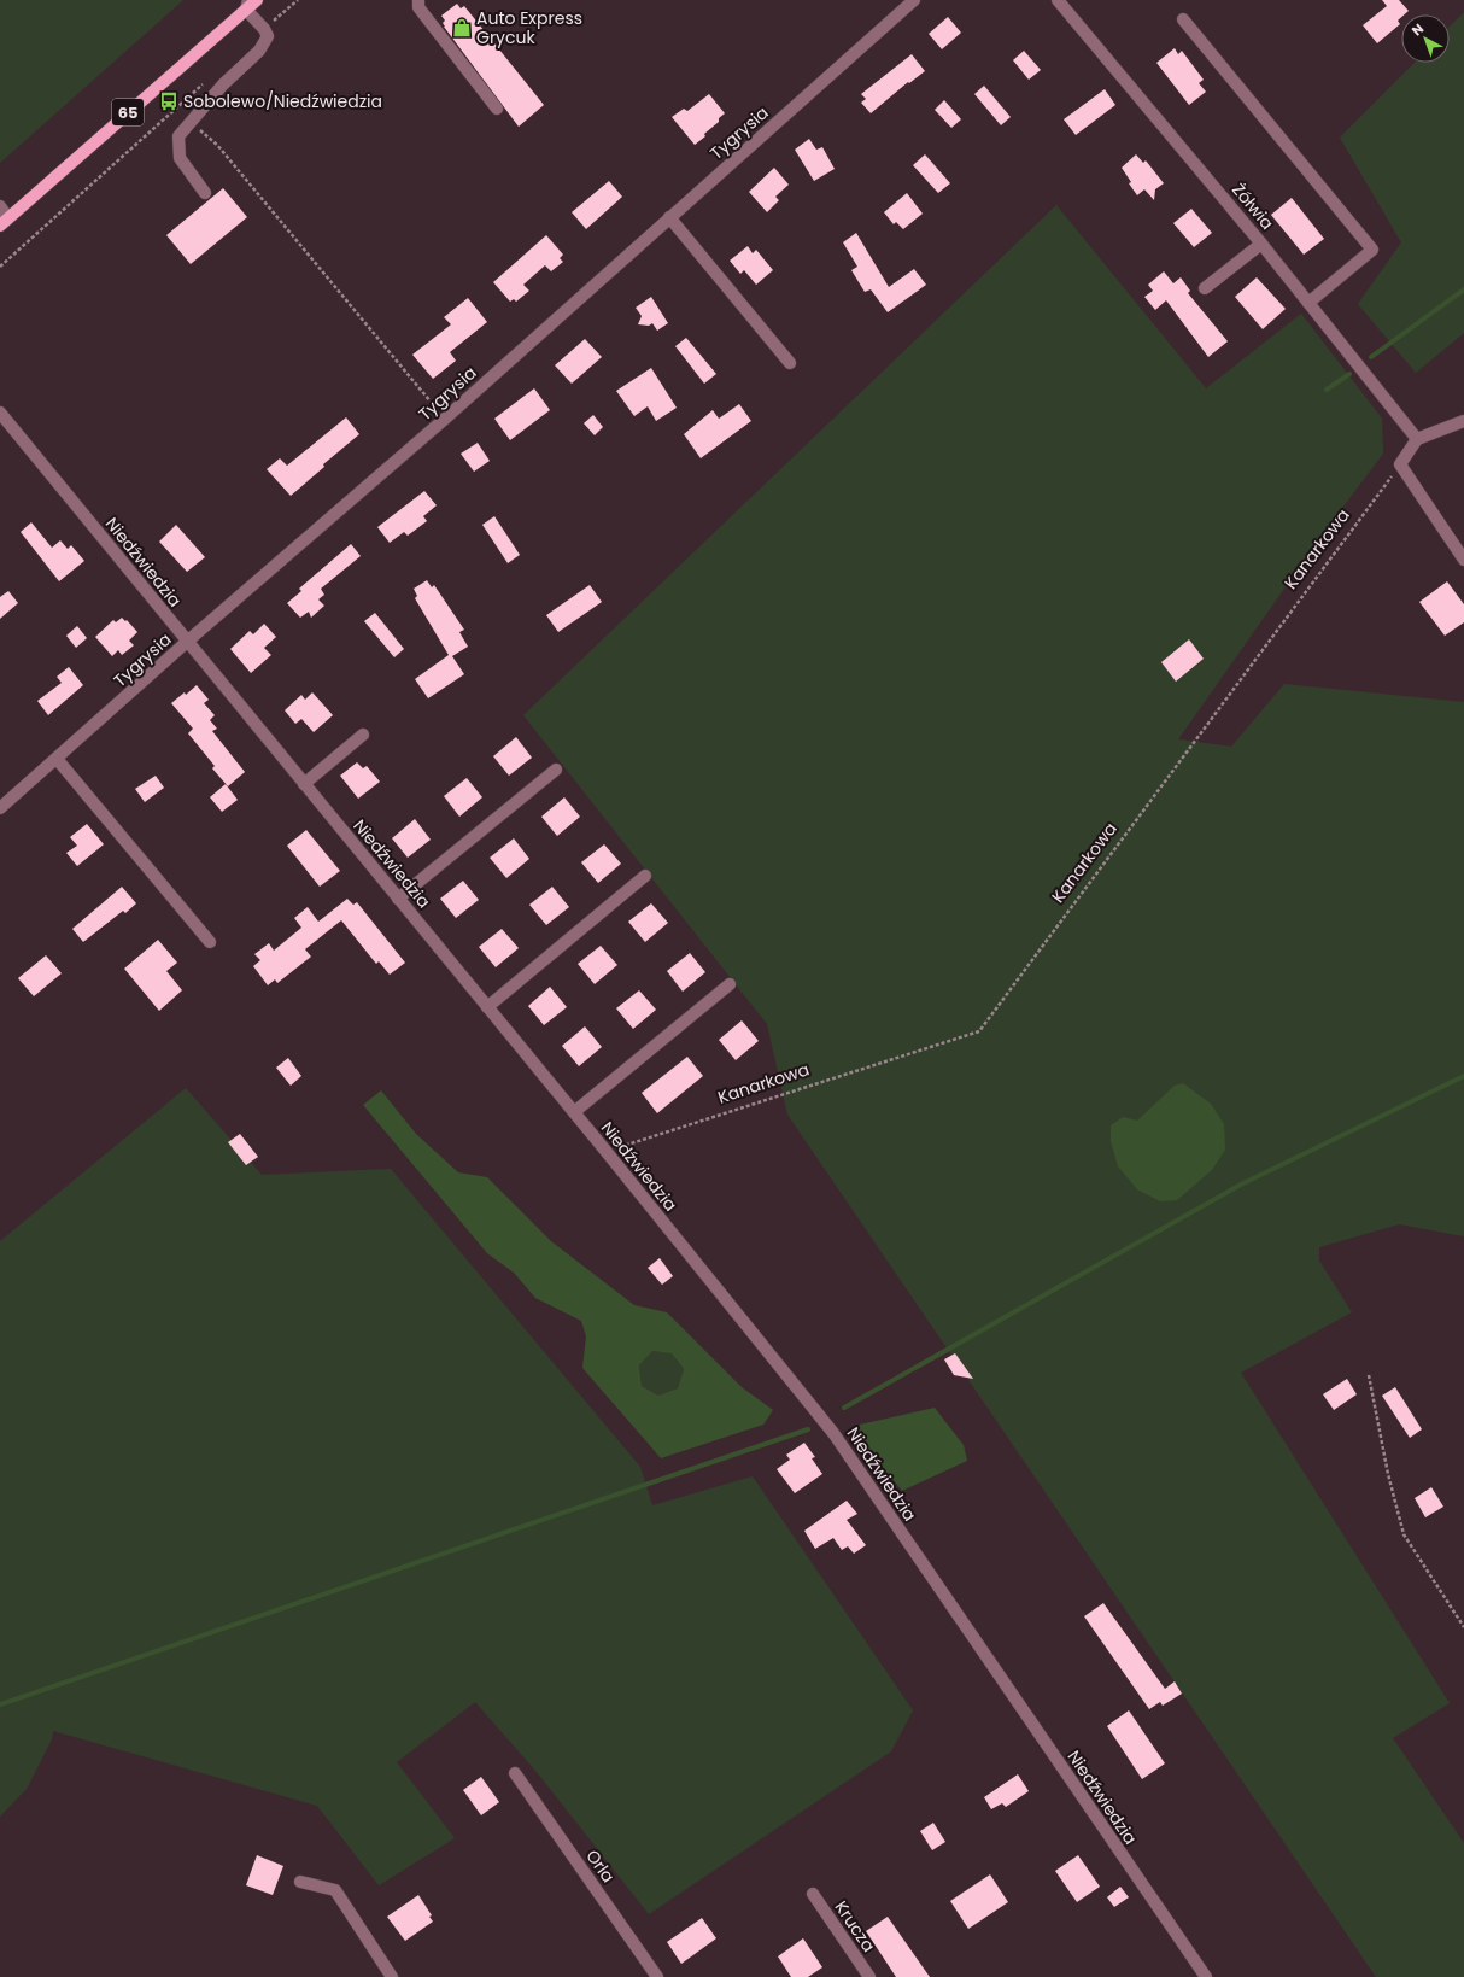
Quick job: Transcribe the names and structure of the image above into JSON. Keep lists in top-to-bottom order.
{
  "streets": {
    "main road": ["65"],
    "street": [
      "Tygrysia",
      "Żółwia",
      "Niedźwiedzia",
      "Orla",
      "Krucza"
    ],
    "path": ["Kanarkowa"]
  },
  "crossings": [
    ["Tygrysia", "Niedźwiedzia"],
    ["Kanarkowa", "Niedźwiedzia"]
  ],
  "places": {
    "shop": ["Auto Express Grycuk"],
    "bus stop": ["Sobolewo/Niedźwiedzia"]
  },
  "north": "top left"
}
